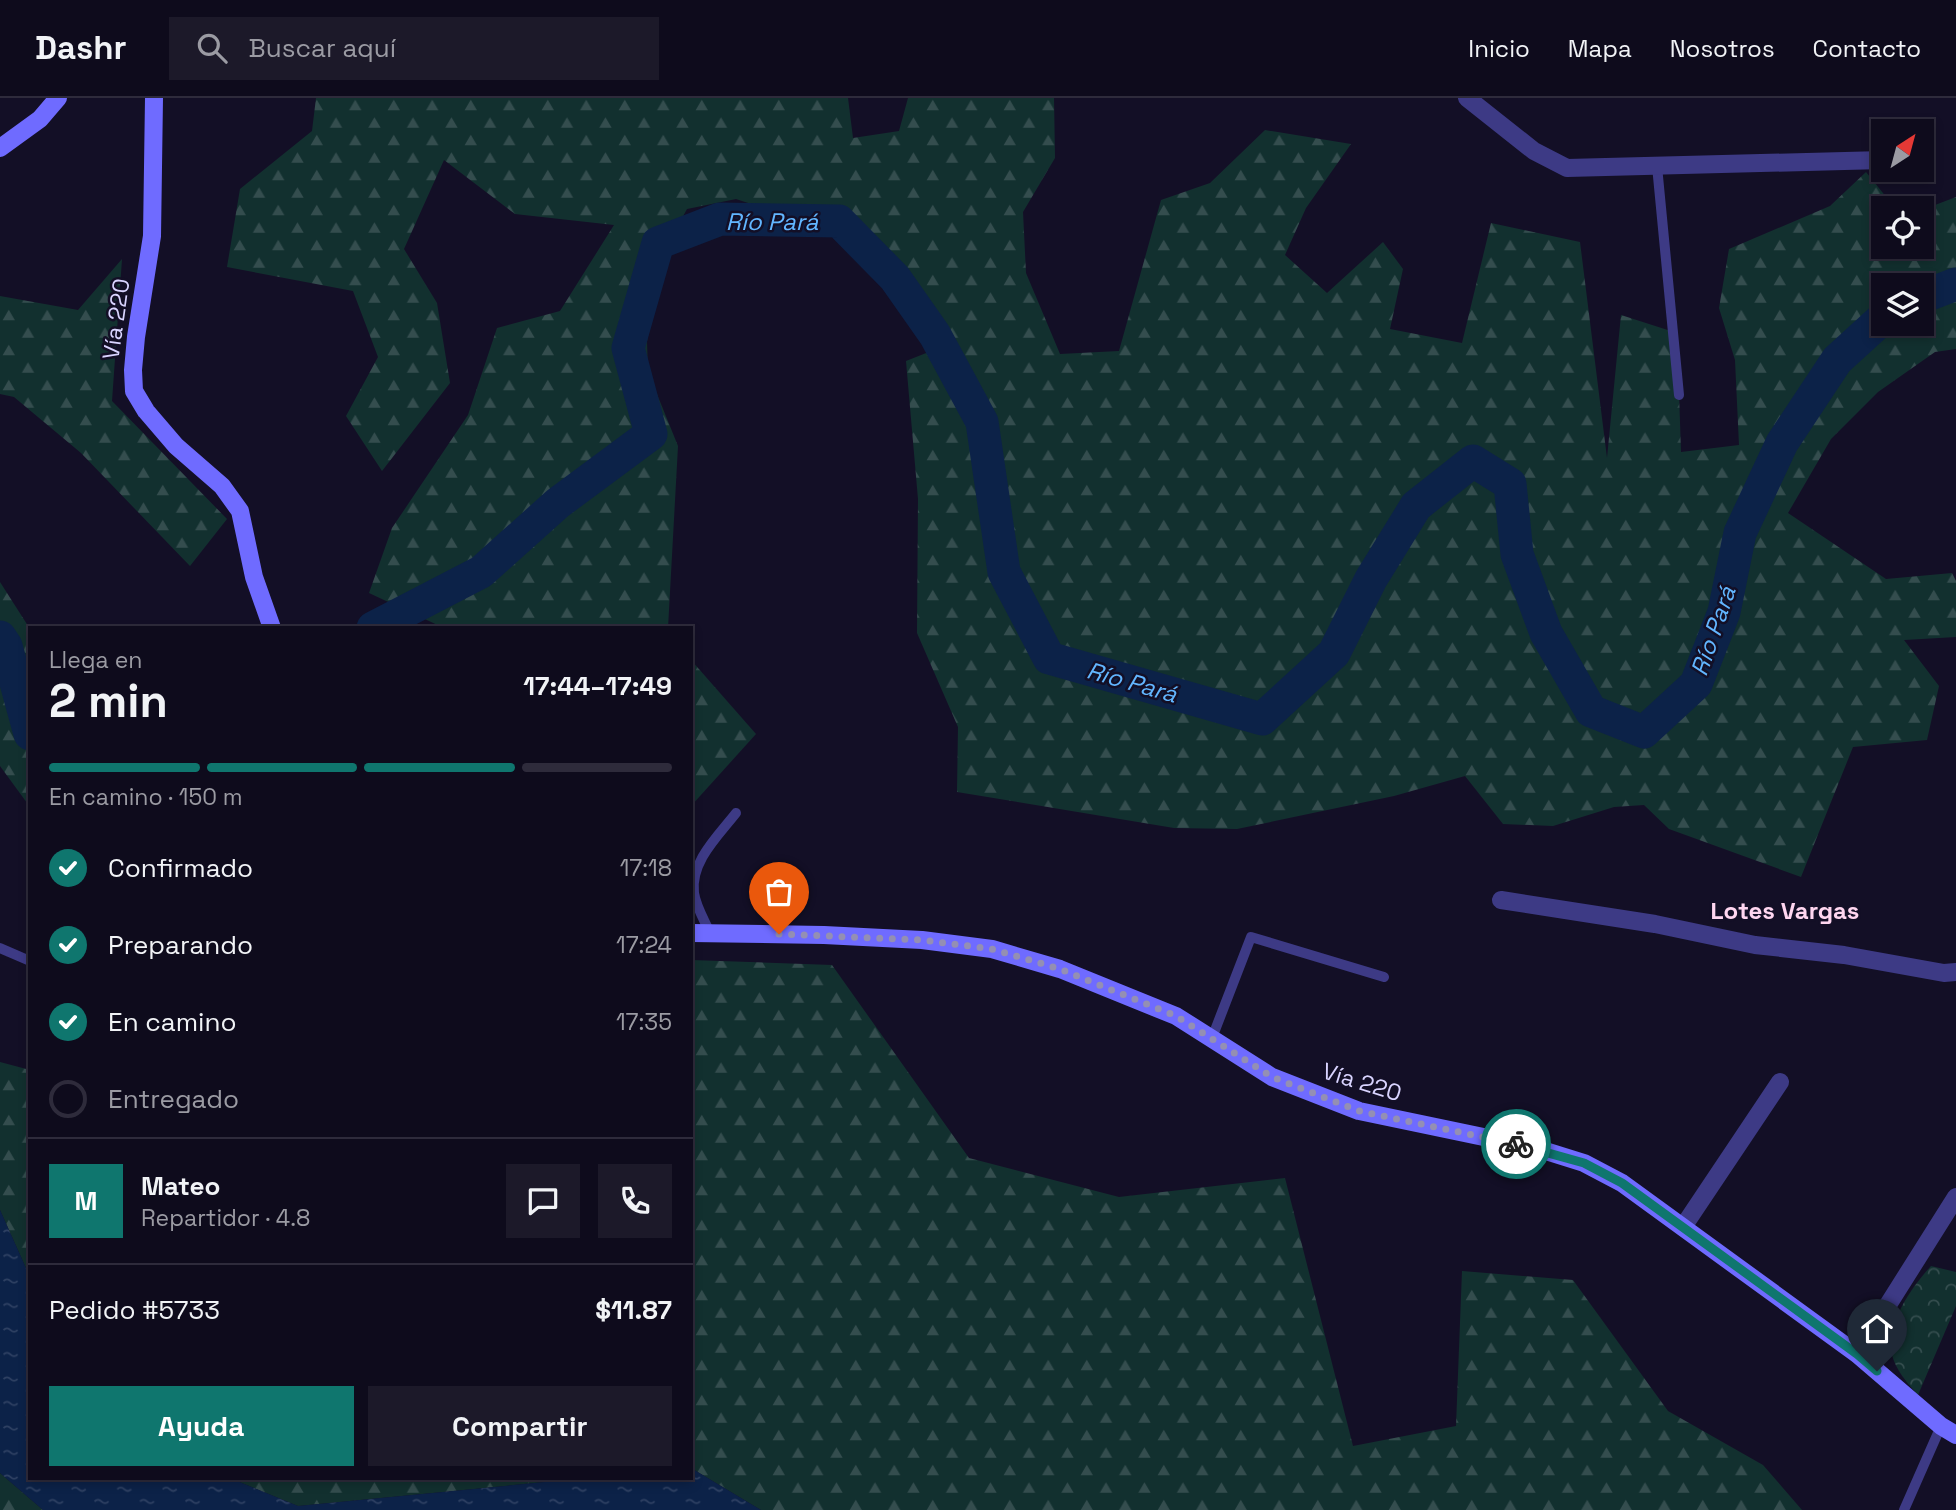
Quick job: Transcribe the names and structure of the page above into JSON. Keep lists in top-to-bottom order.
{
  "streets": {
    "main road": ["Vía 220"]
  },
  "districts": ["Lotes Vargas"],
  "water": ["Río Pará"],
  "north": "top right",
  "page": {
    "header": "Dashr",
    "search": "Buscar aquí",
    "nav": [
      "Inicio",
      "Mapa",
      "Nosotros",
      "Contacto"
    ],
    "heading": ["2 min", "Llega en", "17:44–17:49"],
    "panel": [
      "Mateo",
      "Repartidor · 4.8",
      "Pedido #5733",
      "$11.87"
    ],
    "bar": "En camino · 150 m",
    "list": [
      ["Confirmado", "17:18"],
      ["Preparando", "17:24"],
      ["En camino", "17:35"],
      "Entregado"
    ],
    "round": "M",
    "buttons": ["Ayuda", "Compartir"]
  }
}
